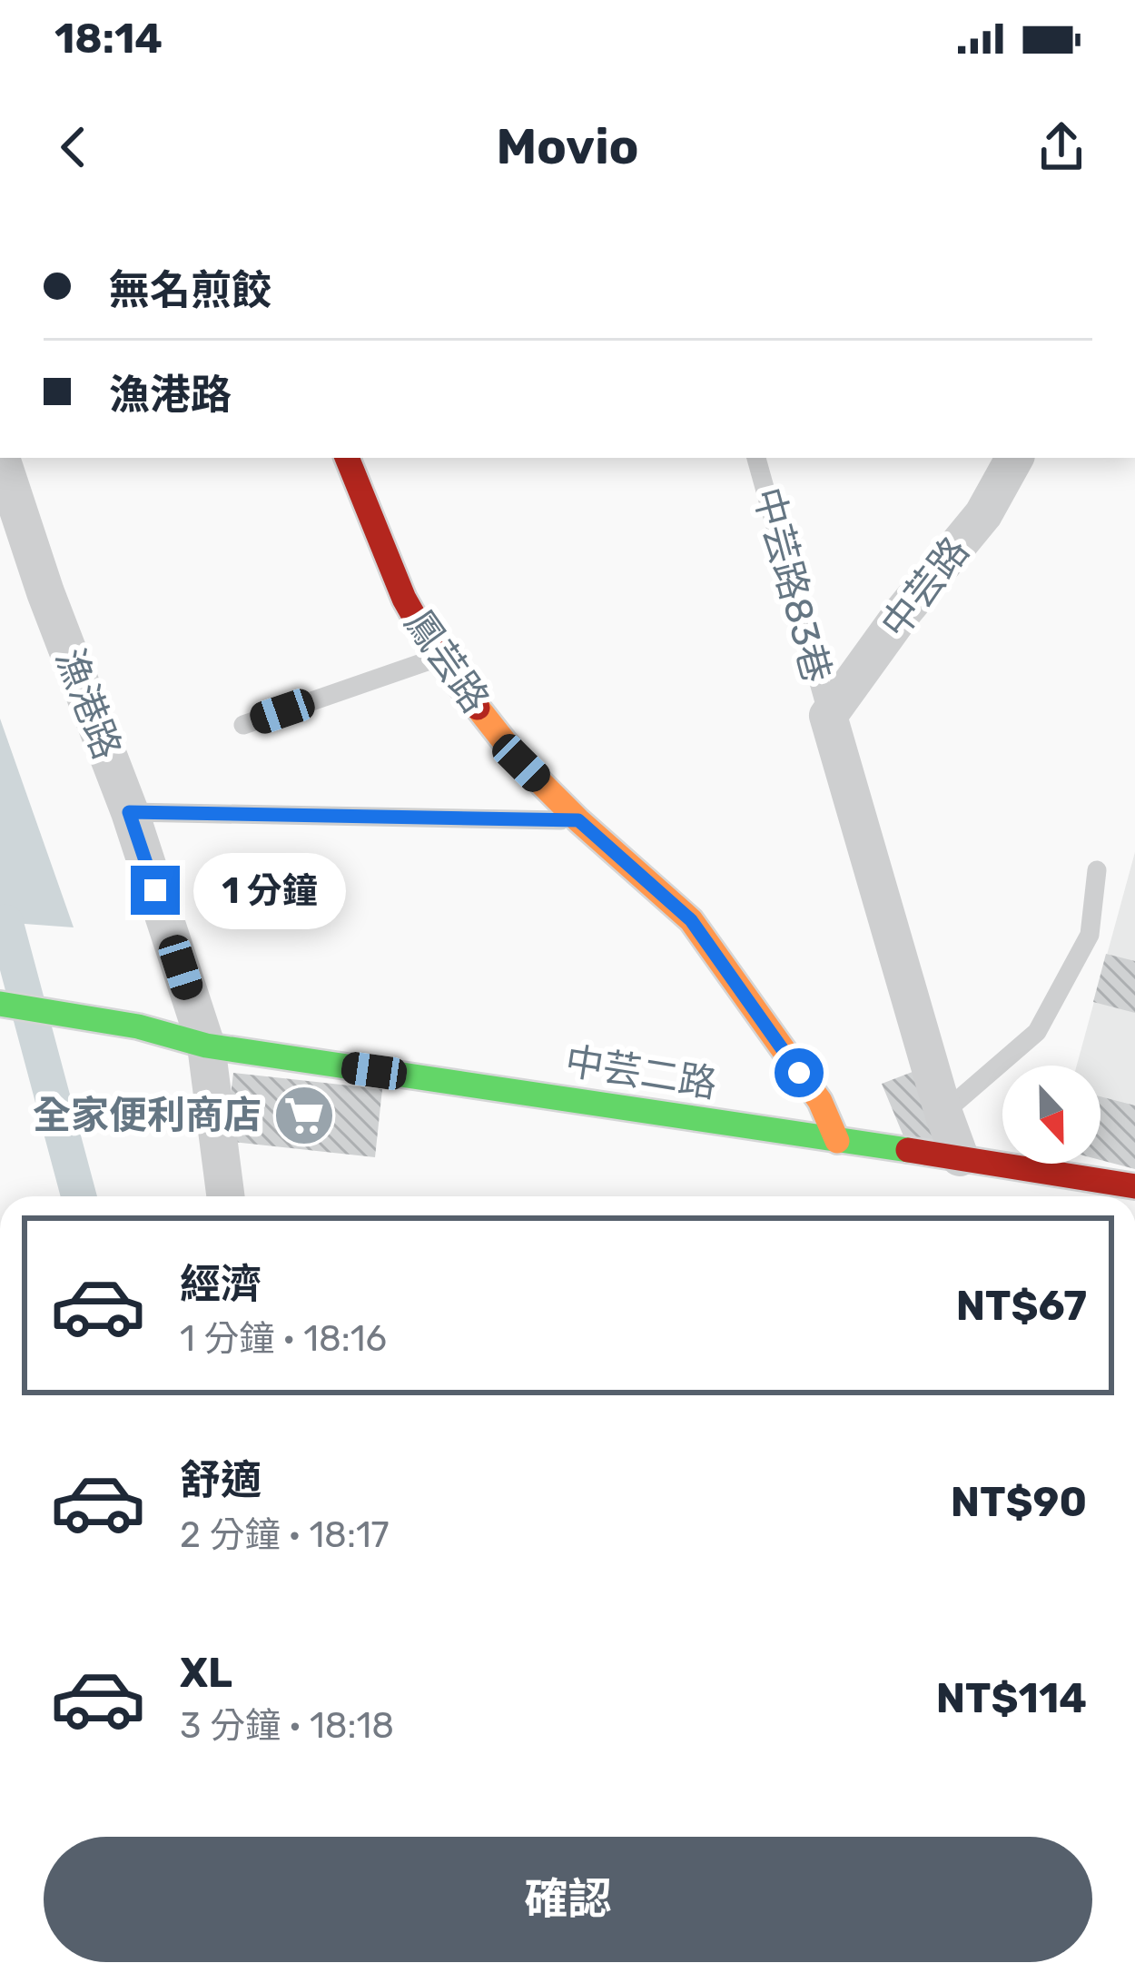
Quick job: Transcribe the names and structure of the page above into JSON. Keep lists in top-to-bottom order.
{
  "streets": {
    "street": [
      "中芸路",
      "鳳芸路",
      "漁港路",
      "中芸二路"
    ],
    "lane": ["中芸路83巷"]
  },
  "crossings": [
    ["中芸路83巷", "中芸路"],
    ["鳳芸路", "中芸二路"],
    ["漁港路", "中芸二路"]
  ],
  "places": {
    "supermarket": ["全家便利商店"]
  },
  "north": "bottom",
  "page": {
    "status": "18:14",
    "header": "Movio",
    "banner": ["無名煎餃", "漁港路"],
    "bubble": "1 分鐘",
    "list": [
      {
        "name": "經濟",
        "note": "1 分鐘 · 18:16",
        "value": "NT$67"
      },
      {
        "name": "舒適",
        "note": "2 分鐘 · 18:17",
        "value": "NT$90"
      },
      {
        "name": "XL",
        "note": "3 分鐘 · 18:18",
        "value": "NT$114"
      }
    ],
    "buttons": "確認"
  }
}
